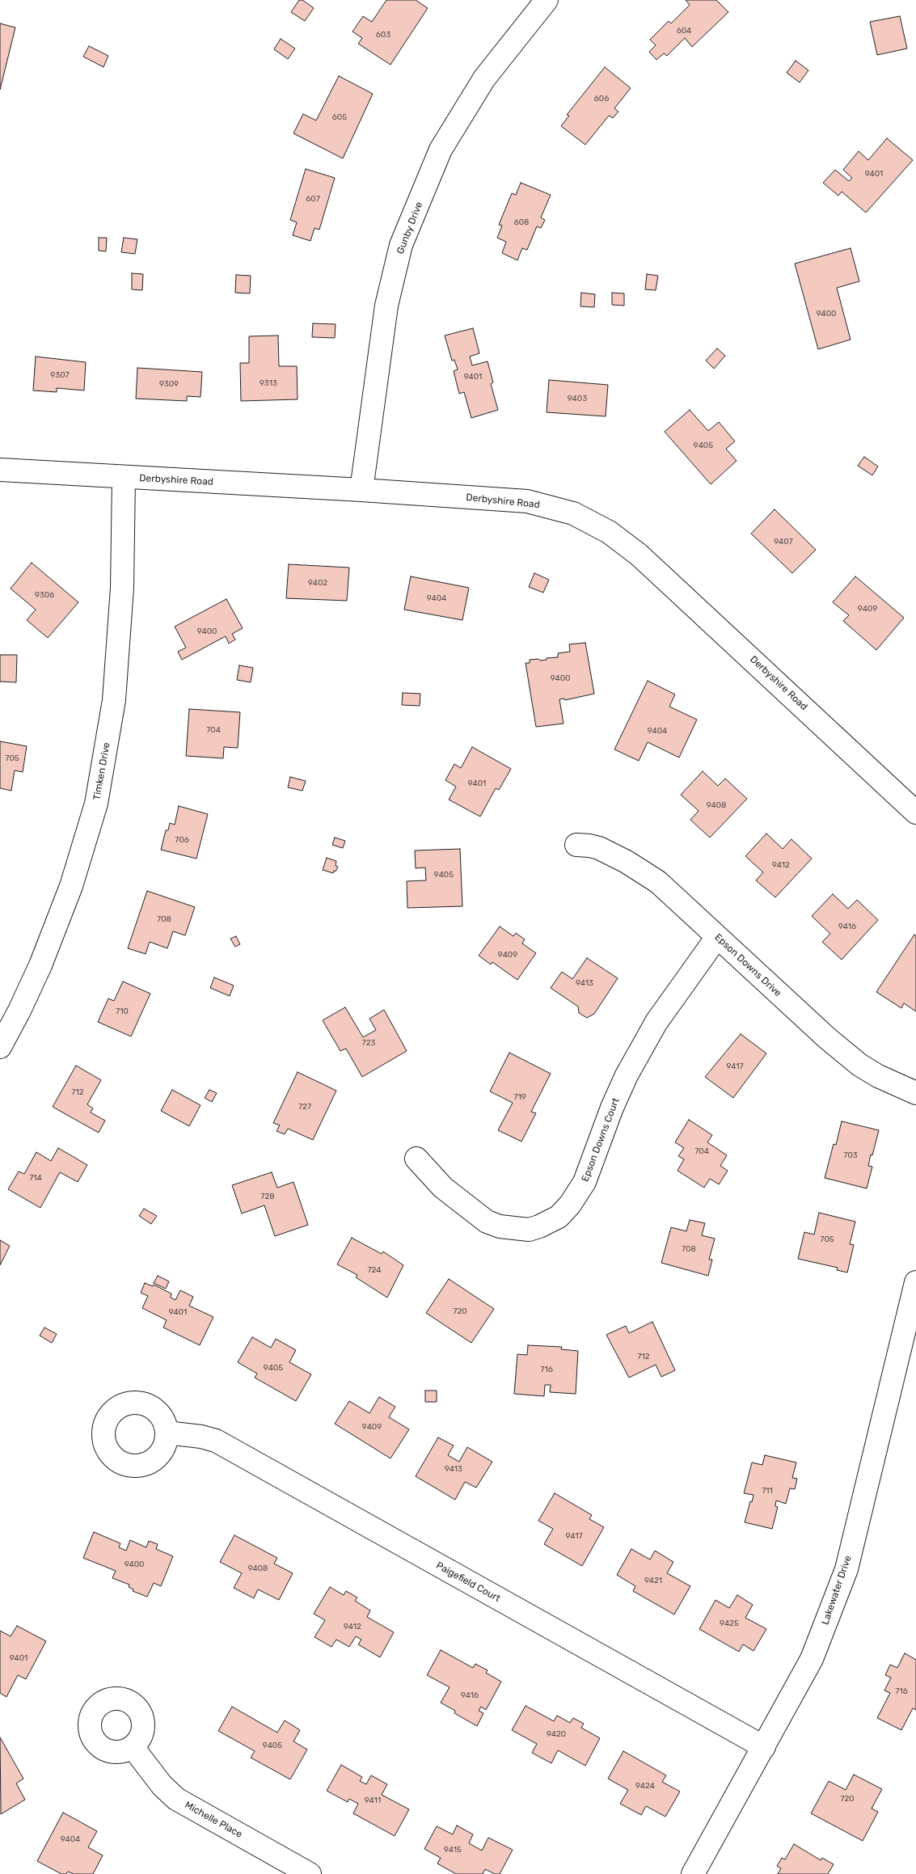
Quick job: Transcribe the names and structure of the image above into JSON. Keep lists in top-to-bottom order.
{
  "streets": {
    "street": [
      "Gunby Drive",
      "Derbyshire Road",
      "Timken Drive",
      "Epson Downs Drive",
      "Epson Downs Court",
      "Paigefield Court",
      "Lakewater Drive",
      "Michelle Place"
    ]
  },
  "crossings": [
    ["Gunby Drive", "Derbyshire Road"],
    ["Derbyshire Road", "Timken Drive"],
    ["Epson Downs Drive", "Epson Downs Court"],
    ["Paigefield Court", "Lakewater Drive"]
  ],
  "house_numbers": [
    "604",
    "603",
    "606",
    "605",
    "9401",
    "607",
    "608",
    "9400",
    "9307",
    "9401",
    "9313",
    "9309",
    "9403",
    "9405",
    "9407",
    "9402",
    "9306",
    "9404",
    "9409",
    "9400",
    "9400",
    "704",
    "9404",
    "705",
    "9401",
    "9408",
    "706",
    "9412",
    "9405",
    "708",
    "9416",
    "9409",
    "9413",
    "710",
    "723",
    "9417",
    "712",
    "719",
    "727",
    "704",
    "703",
    "714",
    "728",
    "705",
    "708",
    "724",
    "720",
    "9401",
    "712",
    "9405",
    "716",
    "9409",
    "9413",
    "711",
    "9417",
    "9400",
    "9408",
    "9421",
    "9425",
    "9412",
    "9401",
    "716",
    "9416",
    "9420",
    "9405",
    "9424",
    "720",
    "9411",
    "9404",
    "9415"
  ]
}
